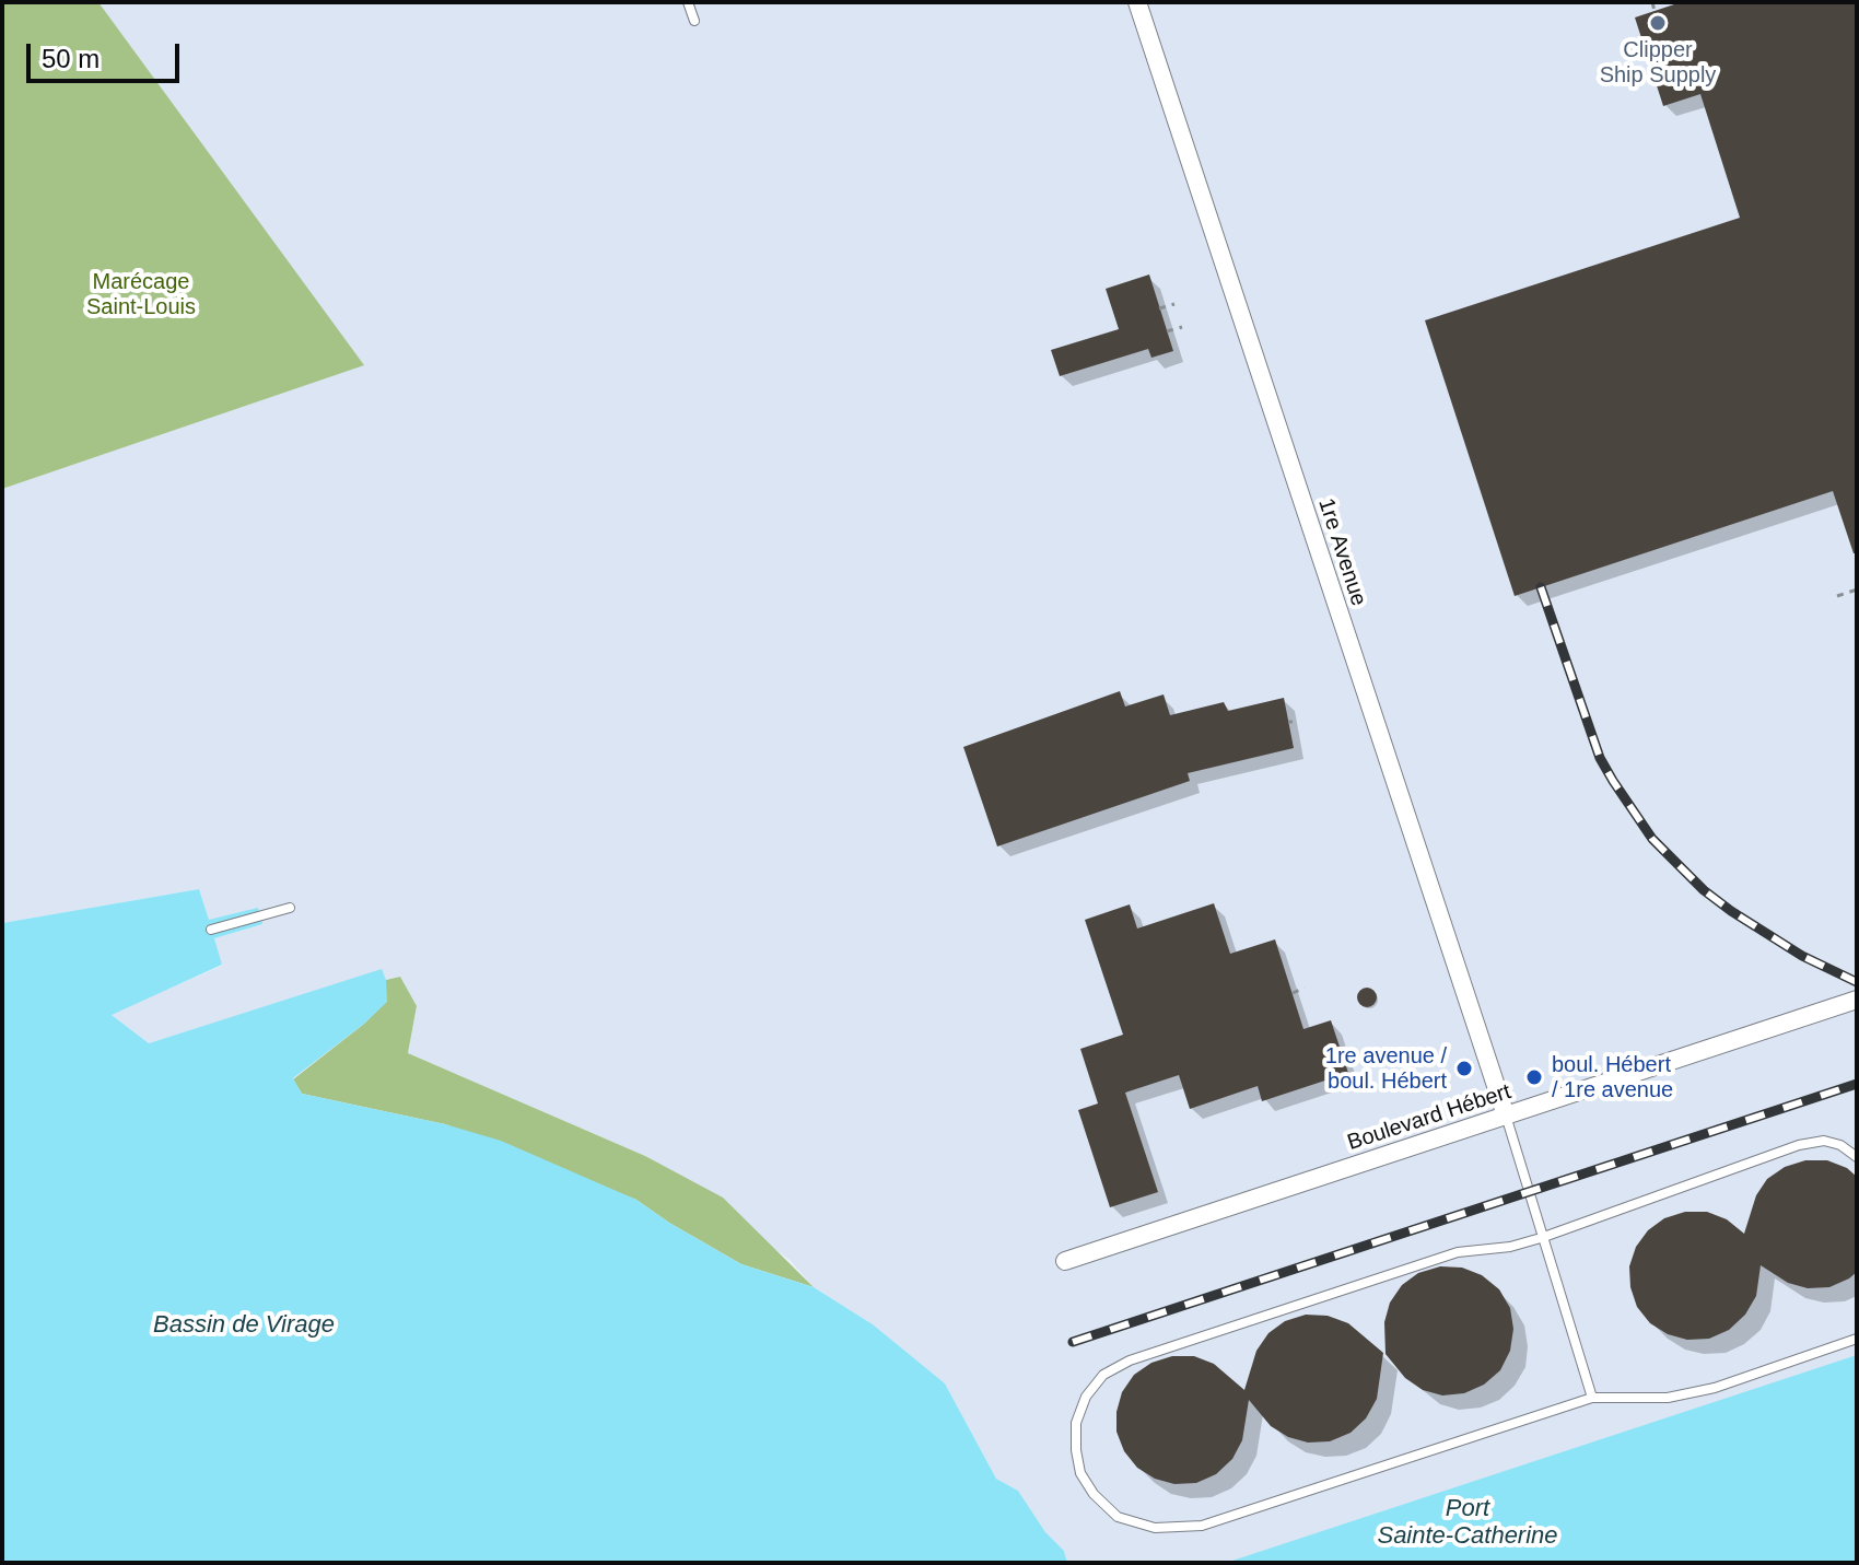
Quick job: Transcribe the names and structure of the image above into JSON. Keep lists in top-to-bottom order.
{
  "streets": {
    "street": ["1re Avenue", "Boulevard Hébert"]
  },
  "crossings": [
    ["1re Avenue", "Boulevard Hébert"]
  ],
  "water": ["Bassin de Virage", "Port Sainte-Catherine"],
  "parks": ["Marécage Saint-Louis"],
  "places": ["Clipper Ship Supply", "1re avenue / boul. Hébert", "boul. Hébert / 1re avenue"],
  "scale_bar": "50 m"
}
